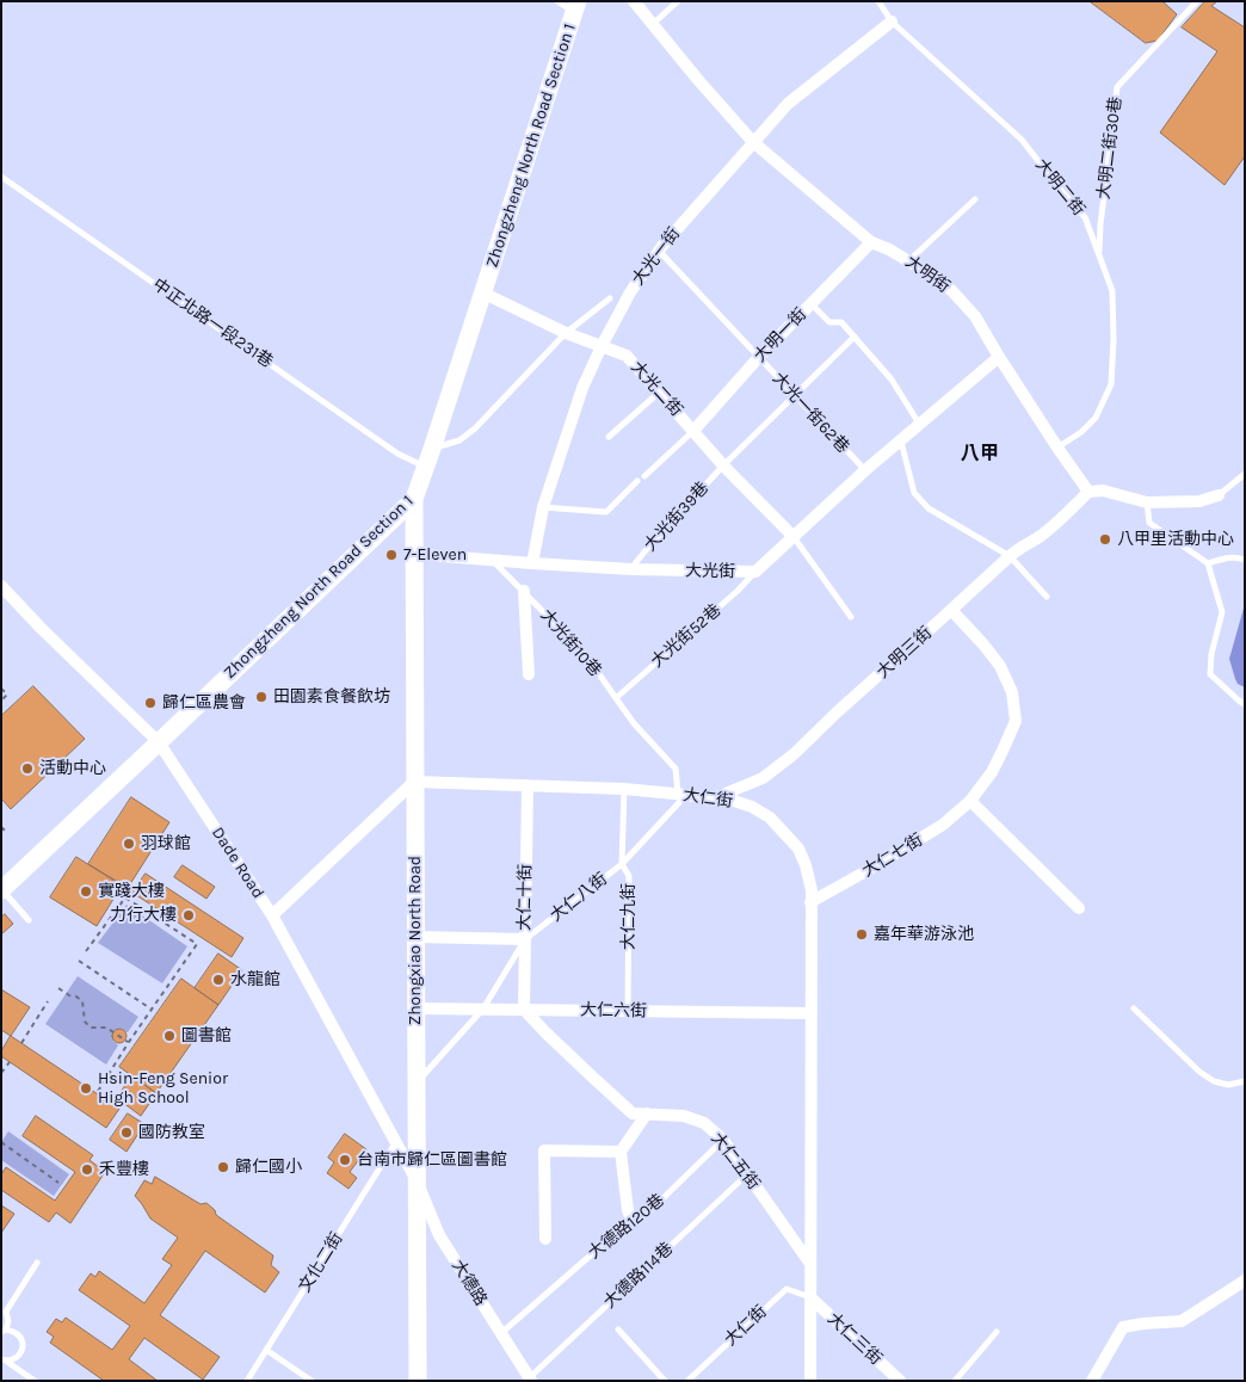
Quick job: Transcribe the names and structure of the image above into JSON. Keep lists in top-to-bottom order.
{
  "streets": {
    "main road": ["Zhongzheng North Road Section 1", "Zhongxiao North Road"],
    "street": [
      "大光一街",
      "大明街",
      "大明一街",
      "大光二街",
      "大光街",
      "大光街10巷",
      "大明三街",
      "大仁街",
      "大仁七街",
      "Dade Road",
      "大仁十街",
      "大仁六街",
      "大仁五街",
      "大德路",
      "大仁三街"
    ],
    "lane": [
      "大明二街30巷",
      "大明二街",
      "中正北路一段231巷",
      "大光一街62巷",
      "大光街39巷",
      "大光街52巷",
      "大仁八街",
      "大仁九街",
      "大德路120巷",
      "文化二街",
      "大德路114巷"
    ]
  },
  "crossings": [
    ["Zhongzheng North Road Section 1", "中正北路一段231巷"],
    ["Zhongzheng North Road Section 1", "大光二街"],
    ["Zhongzheng North Road Section 1", "Dade Road"],
    ["Zhongzheng North Road Section 1", "Zhongxiao North Road"],
    ["大明二街30巷", "大明二街"],
    ["大明二街", "大光一街"],
    ["大明二街", "大明街"],
    ["大光一街", "大明街"],
    ["大光一街", "大光二街"],
    ["大光一街", "大光一街62巷"],
    ["大光一街", "大光街"],
    ["大明街", "大明一街"],
    ["大明街", "大光街"],
    ["大明街", "大明三街"],
    ["大明一街", "大光二街"],
    ["大明一街", "大光一街62巷"],
    ["大光二街", "大光街39巷"],
    ["大光二街", "大光街"],
    ["大光一街62巷", "大光街39巷"],
    ["大光一街62巷", "大光街"],
    ["大光街39巷", "大光街"],
    ["大光街", "大光街52巷"],
    ["大光街", "大光街10巷"],
    ["大光街", "Zhongxiao North Road"],
    ["大光街52巷", "大光街10巷"],
    ["大光街10巷", "大仁街"],
    ["大光街10巷", "大仁八街"],
    ["大明三街", "大仁街"],
    ["大明三街", "大仁七街"],
    ["大仁街", "大仁七街"],
    ["大仁街", "大仁十街"],
    ["大仁街", "大仁八街"],
    ["大仁街", "大仁九街"],
    ["大仁街", "Zhongxiao North Road"],
    ["大仁街", "大仁六街"],
    ["大仁街", "大仁五街"],
    ["大仁街", "大仁三街"],
    ["Dade Road", "Zhongxiao North Road"],
    ["Dade Road", "文化二街"],
    ["Dade Road", "大德路"],
    ["大仁十街", "大仁八街"],
    ["大仁十街", "大仁六街"],
    ["大仁十街", "大仁五街"],
    ["大仁八街", "大仁九街"],
    ["大仁八街", "Zhongxiao North Road"],
    ["大仁八街", "大仁六街"],
    ["大仁九街", "大仁六街"],
    ["Zhongxiao North Road", "大仁六街"],
    ["Zhongxiao North Road", "大德路"],
    ["大仁六街", "大仁五街"],
    ["大仁五街", "大德路120巷"],
    ["大仁五街", "大德路114巷"],
    ["大德路120巷", "大德路"],
    ["大德路114巷", "大德路"]
  ],
  "districts": ["八甲"],
  "places": [
    "八甲里活動中心",
    "7-Eleven",
    "田園素食餐飲坊",
    "歸仁區農會",
    "活動中心",
    "羽球館",
    "實踐大樓",
    "力行大樓",
    "嘉年華游泳池",
    "水龍館",
    "圖書館",
    "Hsin-Feng Senior High School",
    "國防教室",
    "台南市歸仁區圖書館",
    "歸仁國小",
    "禾豐樓"
  ]
}
